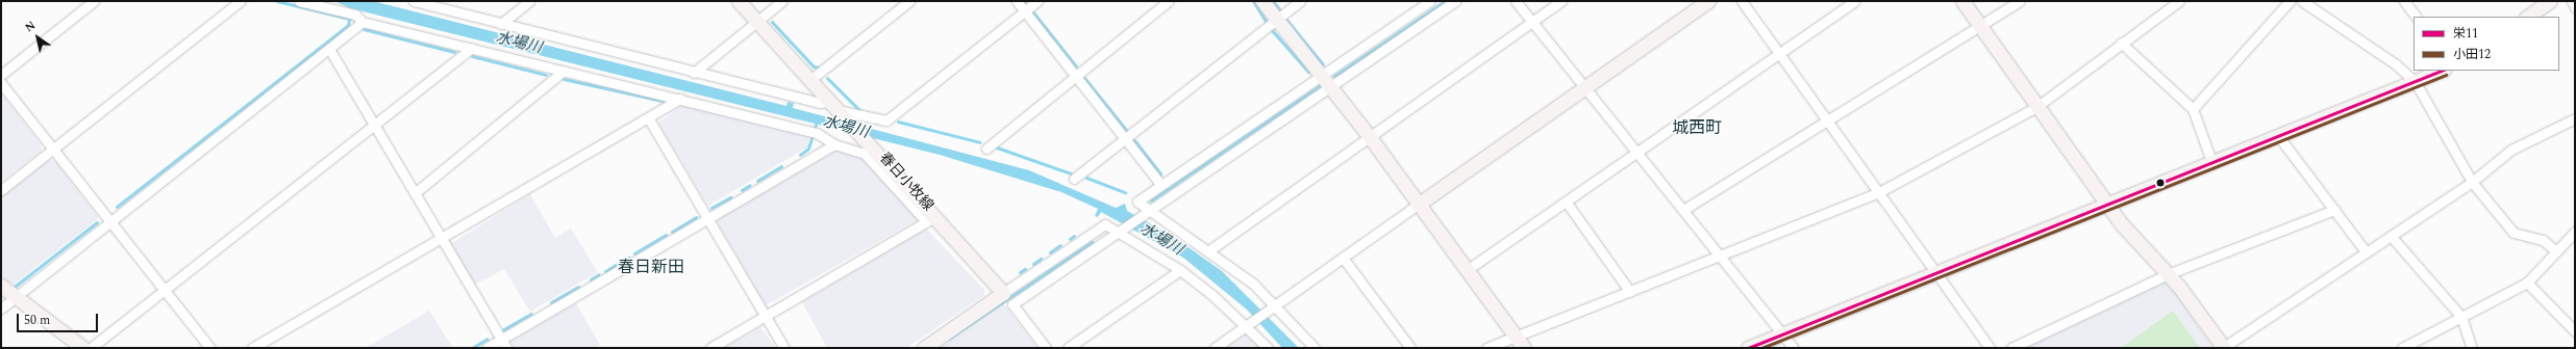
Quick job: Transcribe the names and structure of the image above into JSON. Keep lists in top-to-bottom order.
{
  "streets": {
    "street": ["春日小牧線"]
  },
  "districts": ["城西町", "春日新田"],
  "water": ["水場川"],
  "lines": ["transit line 栄11", "transit line 小田12"],
  "legend": ["栄11", "小田12"],
  "scale_bar": "50 m",
  "north": "top left"
}
